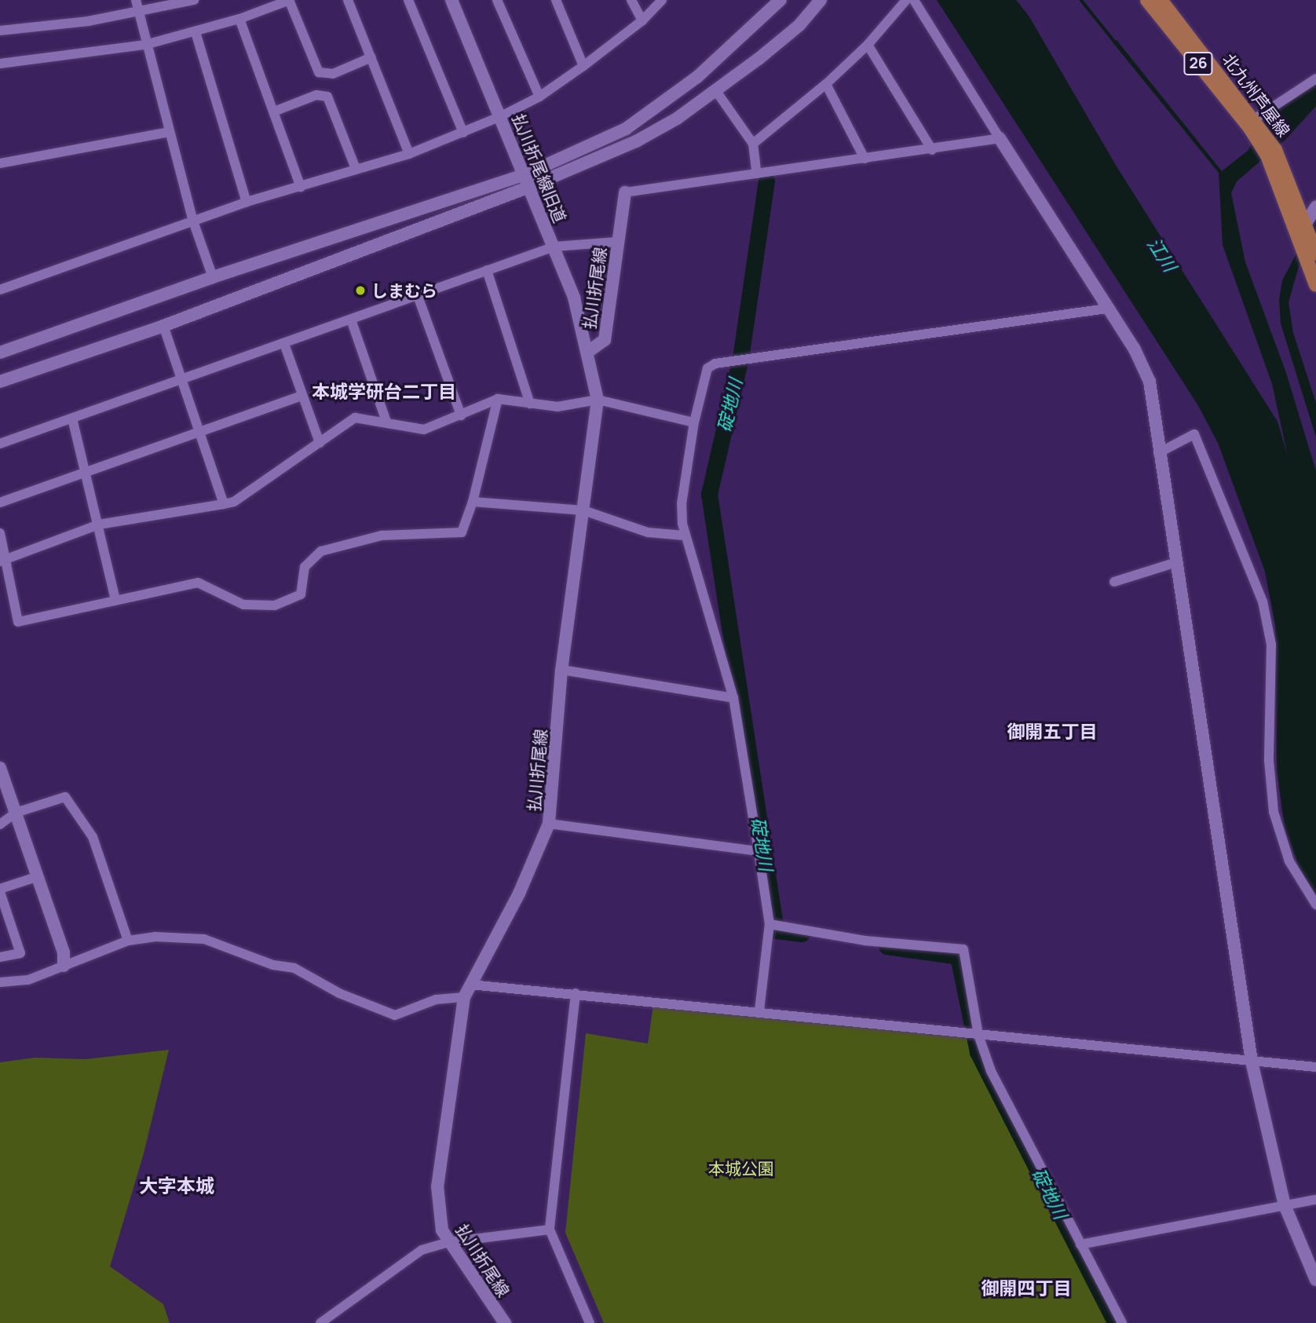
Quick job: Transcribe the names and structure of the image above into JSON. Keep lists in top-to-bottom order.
{
  "streets": {
    "main road": ["26", "北九州芦屋線"],
    "street": ["払川折尾線旧道", "払川折尾線"]
  },
  "crossings": [
    ["払川折尾線旧道", "払川折尾線"]
  ],
  "districts": [
    "本城学研台二丁目",
    "御開五丁目",
    "大字本城",
    "御開四丁目"
  ],
  "water": ["江川", "碇地川"],
  "parks": ["本城公園"],
  "places": ["しまむら"]
}
